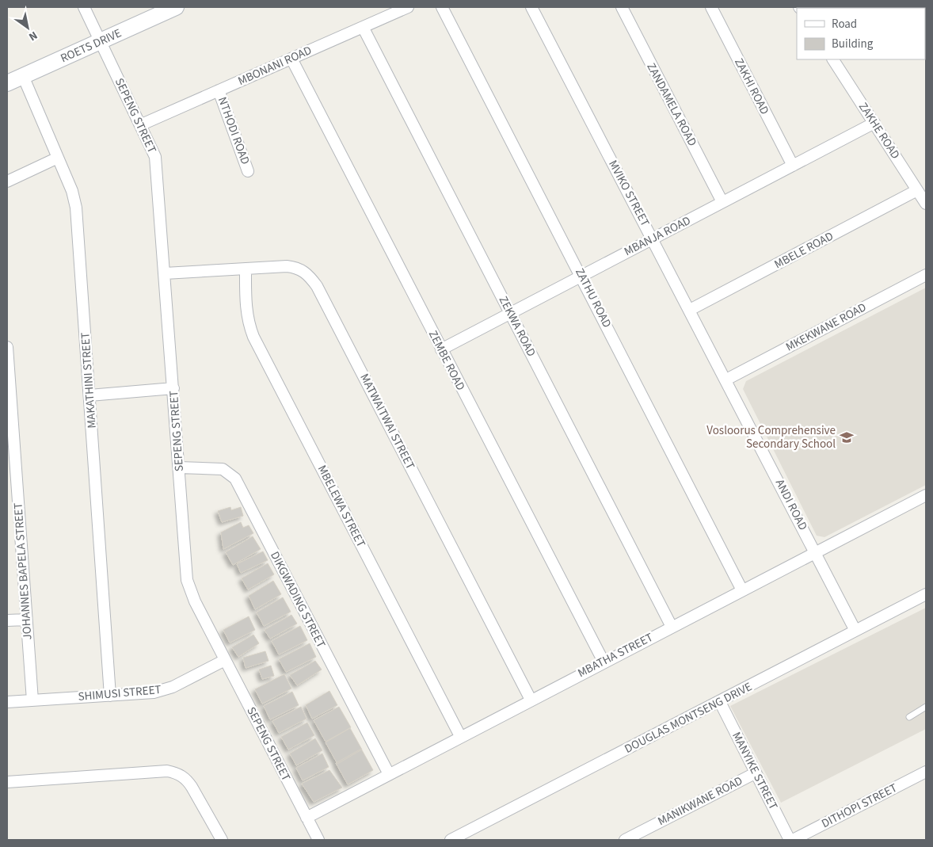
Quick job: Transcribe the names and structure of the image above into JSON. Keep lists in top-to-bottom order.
{
  "streets": {
    "street": [
      "ROETS DRIVE",
      "MBONANI ROAD",
      "ZAKHI ROAD",
      "ZANDAMELA ROAD",
      "SEPENG STREET",
      "NTHODI ROAD",
      "ZAKHE ROAD",
      "MVIKO STREET",
      "MBANJA ROAD",
      "MBELE ROAD",
      "ZATHU ROAD",
      "ZEKWA ROAD",
      "MKEKWANE ROAD",
      "ZEMBE ROAD",
      "MAKATHINI STREET",
      "MATWAITWAI STREET",
      "ANDI ROAD",
      "MBELEWA STREET",
      "JOHANNES BAPELA STREET",
      "DIKGWADING STREET",
      "MBATHA STREET",
      "SHIMUSI STREET",
      "DOUGLAS MONTSENG DRIVE",
      "MANYIKE STREET",
      "MANIKWANE ROAD",
      "DITHOPI STREET"
    ]
  },
  "crossings": [
    ["ROETS DRIVE", "SEPENG STREET"],
    ["ROETS DRIVE", "MAKATHINI STREET"],
    ["MBONANI ROAD", "SEPENG STREET"],
    ["MBONANI ROAD", "NTHODI ROAD"],
    ["MBONANI ROAD", "ZEKWA ROAD"],
    ["MBONANI ROAD", "ZEMBE ROAD"],
    ["ZAKHI ROAD", "MBANJA ROAD"],
    ["ZANDAMELA ROAD", "MBANJA ROAD"],
    ["SEPENG STREET", "MATWAITWAI STREET"],
    ["SEPENG STREET", "DIKGWADING STREET"],
    ["SEPENG STREET", "MBATHA STREET"],
    ["SEPENG STREET", "SHIMUSI STREET"],
    ["ZAKHE ROAD", "MBANJA ROAD"],
    ["ZAKHE ROAD", "MBELE ROAD"],
    ["MVIKO STREET", "MBANJA ROAD"],
    ["MVIKO STREET", "MBELE ROAD"],
    ["MVIKO STREET", "MKEKWANE ROAD"],
    ["MVIKO STREET", "ANDI ROAD"],
    ["MBANJA ROAD", "ZATHU ROAD"],
    ["MBANJA ROAD", "ZEKWA ROAD"],
    ["MBANJA ROAD", "ZEMBE ROAD"],
    ["ZATHU ROAD", "MBATHA STREET"],
    ["ZEKWA ROAD", "MBATHA STREET"],
    ["MKEKWANE ROAD", "ANDI ROAD"],
    ["ZEMBE ROAD", "MBATHA STREET"],
    ["MAKATHINI STREET", "SHIMUSI STREET"],
    ["MATWAITWAI STREET", "MBELEWA STREET"],
    ["MATWAITWAI STREET", "MBATHA STREET"],
    ["ANDI ROAD", "MBATHA STREET"],
    ["ANDI ROAD", "DOUGLAS MONTSENG DRIVE"],
    ["MBELEWA STREET", "MBATHA STREET"],
    ["JOHANNES BAPELA STREET", "SHIMUSI STREET"],
    ["DIKGWADING STREET", "MBATHA STREET"],
    ["DOUGLAS MONTSENG DRIVE", "MANYIKE STREET"],
    ["MANYIKE STREET", "MANIKWANE ROAD"]
  ],
  "places": {
    "school or university": ["Vosloorus Comprehensive Secondary School"]
  },
  "legend": ["Road", "Building"],
  "north": "bottom right"
}
